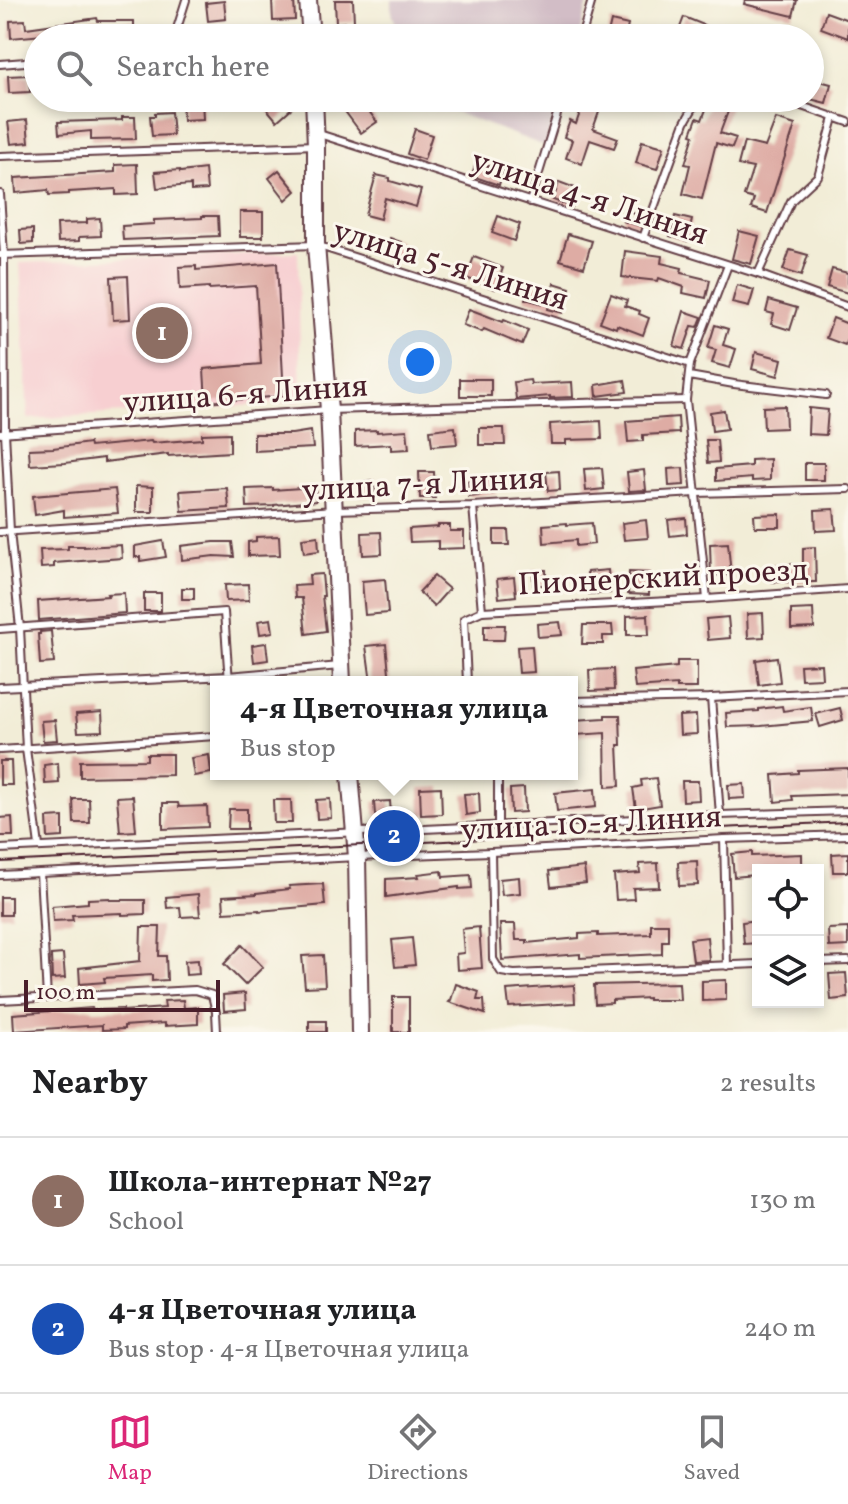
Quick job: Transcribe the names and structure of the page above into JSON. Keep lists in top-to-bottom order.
{
  "streets": {
    "lane": [
      "улица 4-я Линия",
      "улица 5-я Линия",
      "улица 6-я Линия",
      "улица 7-я Линия",
      "Пионерский проезд",
      "улица 10-я Линия"
    ]
  },
  "scale_bar": "100 m",
  "page": {
    "search": "Search here",
    "pins": ["1", "2"],
    "popup": ["4-я Цветочная улица", "Bus stop"],
    "scale": "100 m",
    "heading": ["Nearby", "2 results"],
    "list": [
      {
        "mark": "1",
        "name": "Школа-интернат №27",
        "note": "School",
        "value": "130 m"
      },
      {
        "mark": "2",
        "name": "4-я Цветочная улица",
        "note": "Bus stop · 4-я Цветочная улица",
        "value": "240 m"
      }
    ],
    "nav": ["Map", "Directions", "Saved"]
  }
}
